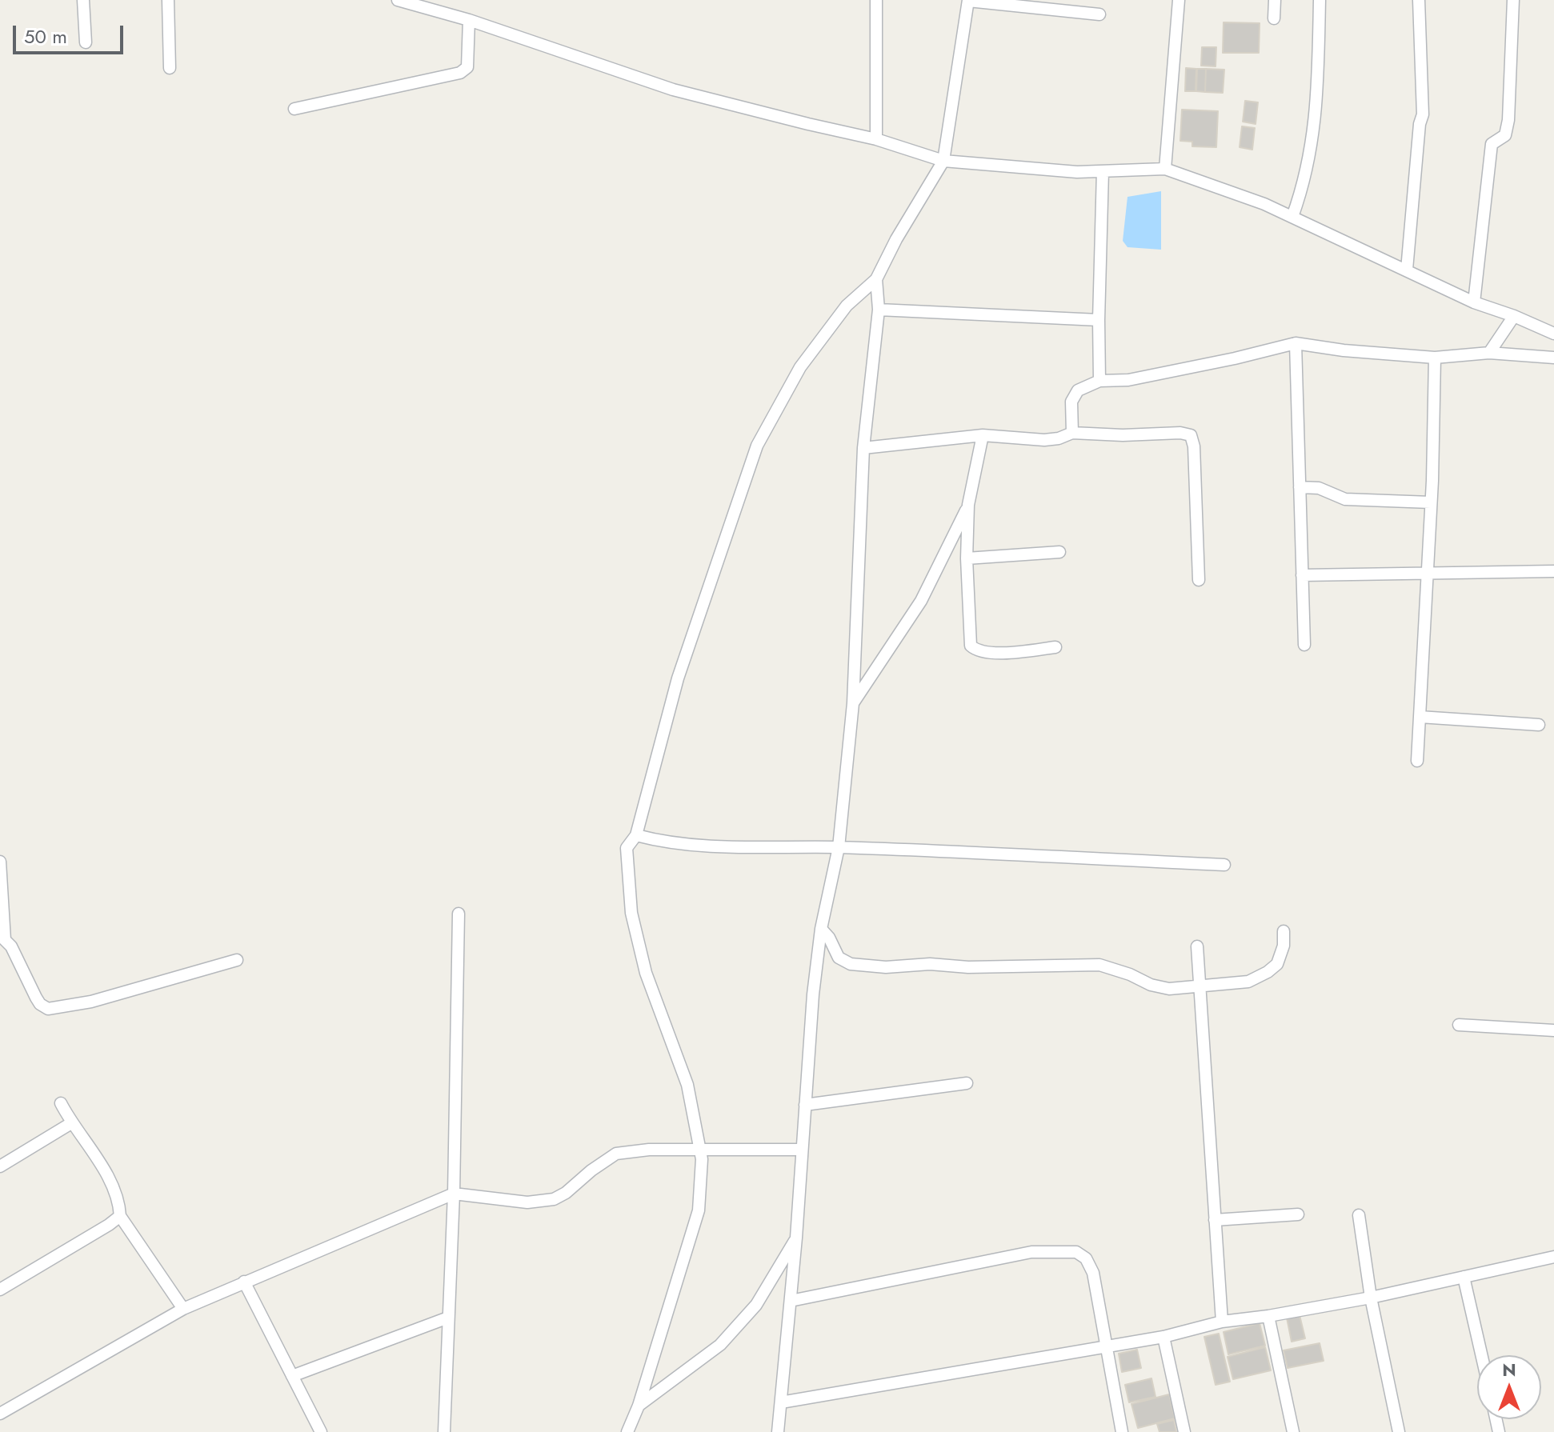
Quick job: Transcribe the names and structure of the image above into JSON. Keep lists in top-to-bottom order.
{
  "scale_bar": "50 m",
  "north": "top"
}
